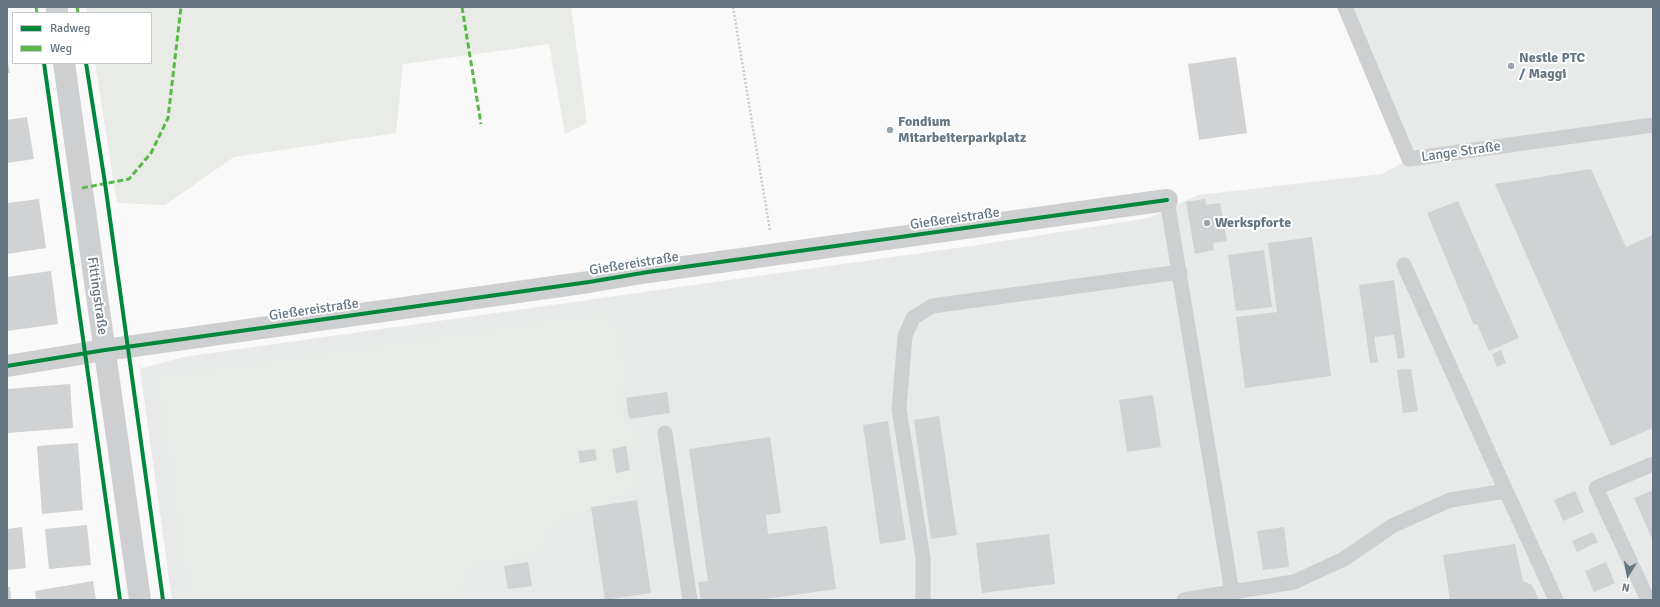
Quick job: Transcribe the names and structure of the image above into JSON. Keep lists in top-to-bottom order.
{
  "streets": {
    "street": ["Gießereistraße", "Fittingstraße"],
    "lane": ["Lange Straße"]
  },
  "crossings": [
    ["Gießereistraße", "Fittingstraße"]
  ],
  "places": ["Nestle PTC / Maggi", "Fondium Mitarbeiterparkplatz", "Werkspforte"],
  "legend": ["Radweg", "Weg"],
  "north": "bottom"
}
